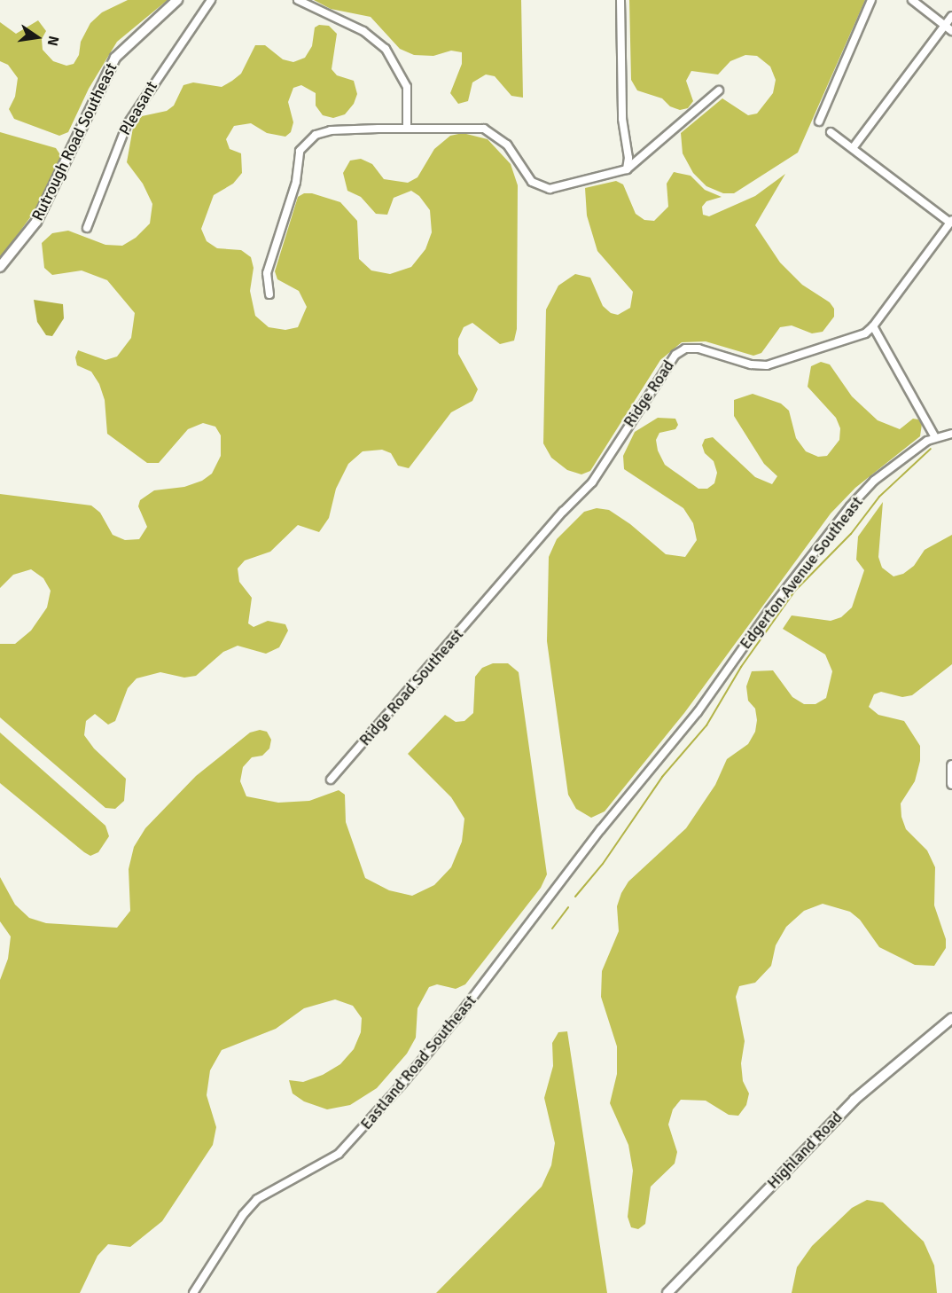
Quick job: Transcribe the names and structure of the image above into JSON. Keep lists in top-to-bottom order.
{
  "streets": {
    "street": [
      "Pleasant",
      "Rutrough Road Southeast",
      "Ridge Road",
      "Edgerton Avenue Southeast",
      "Ridge Road Southeast",
      "Eastland Road Southeast",
      "Highland Road"
    ]
  },
  "crossings": [
    ["Ridge Road", "Ridge Road Southeast"],
    ["Edgerton Avenue Southeast", "Eastland Road Southeast"]
  ],
  "north": "right"
}
